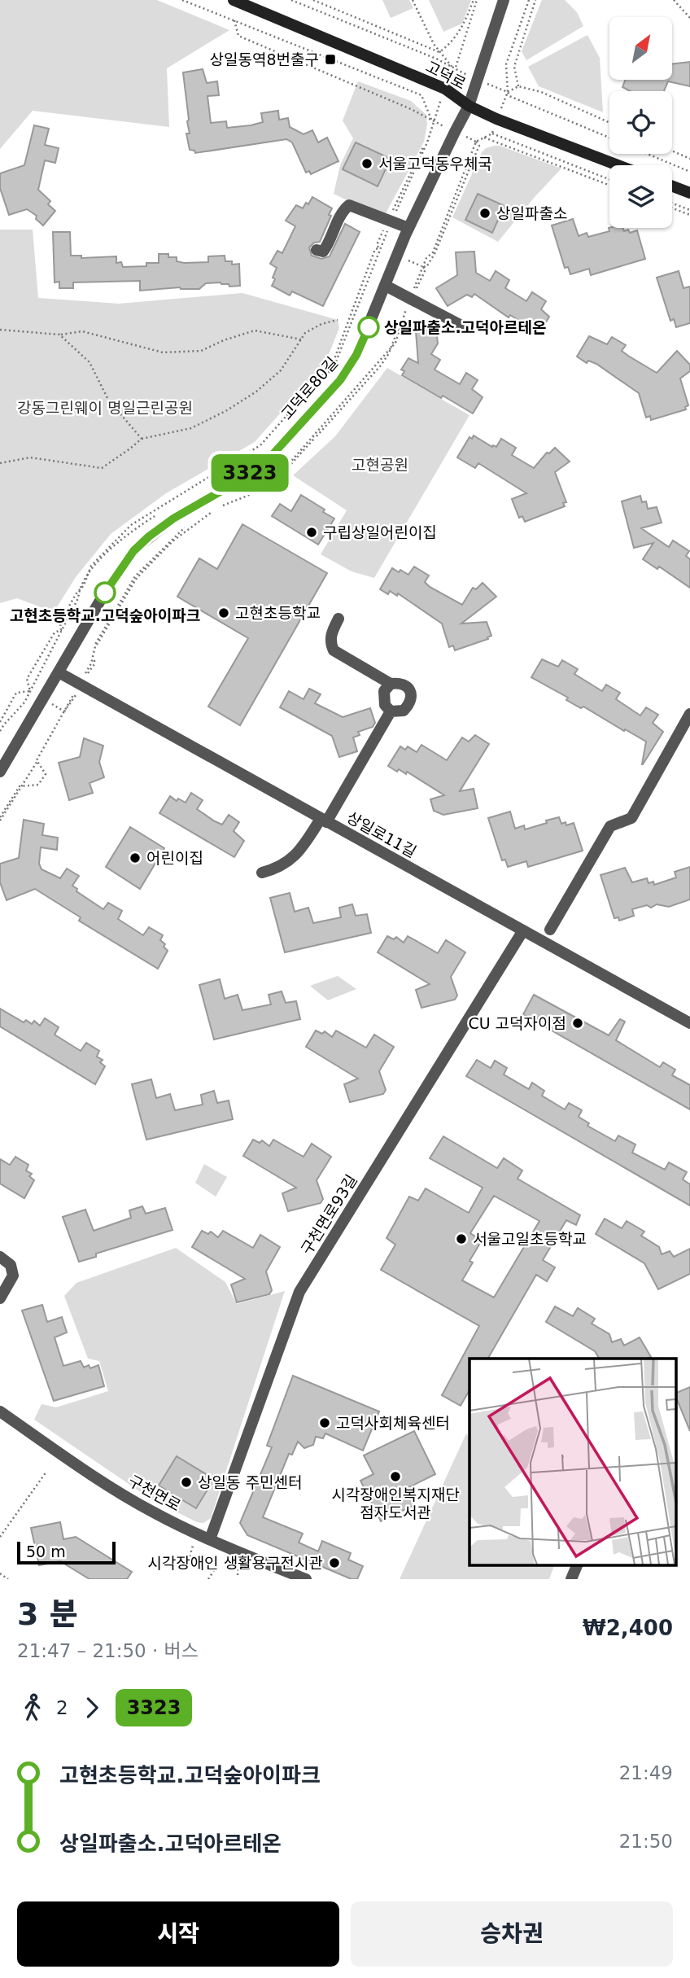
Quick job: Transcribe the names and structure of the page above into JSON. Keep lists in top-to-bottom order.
{
  "streets": {
    "main road": ["고덕로"],
    "street": [
      "고덕로80길",
      "상일로11길",
      "구천면로93길",
      "구천면로"
    ]
  },
  "crossings": [
    ["고덕로", "고덕로80길"],
    ["고덕로80길", "상일로11길"],
    ["상일로11길", "구천면로93길"],
    ["구천면로93길", "구천면로"]
  ],
  "parks": ["강동그린웨이 명일근린공원", "고현공원"],
  "places": {
    "transit": ["상일동역8번출구"],
    "other": [
      "서울고덕동우체국",
      "상일파출소",
      "상일파출소.고덕아르테온",
      "구립상일어린이집",
      "고현초등학교.고덕숲아이파크",
      "고현초등학교",
      "어린이집",
      "CU 고덕자이점",
      "서울고일초등학교",
      "고덕사회체육센터",
      "시각장애인복지재단 점자도서관",
      "상일동 주민센터",
      "시각장애인 생활용구전시관"
    ]
  },
  "lines": ["bus line 3323"],
  "scale_bar": "50 m",
  "north": "top right",
  "page": {
    "on_map": "3323",
    "scale": "50 m",
    "heading": ["3 분", "21:47 – 21:50 · 버스", "₩2,400"],
    "legs": ["2", "3323"],
    "list": [
      {
        "name": "고현초등학교.고덕숲아이파크",
        "value": "21:49"
      },
      {
        "name": "상일파출소.고덕아르테온",
        "value": "21:50"
      }
    ],
    "buttons": ["시작", "승차권"]
  }
}
